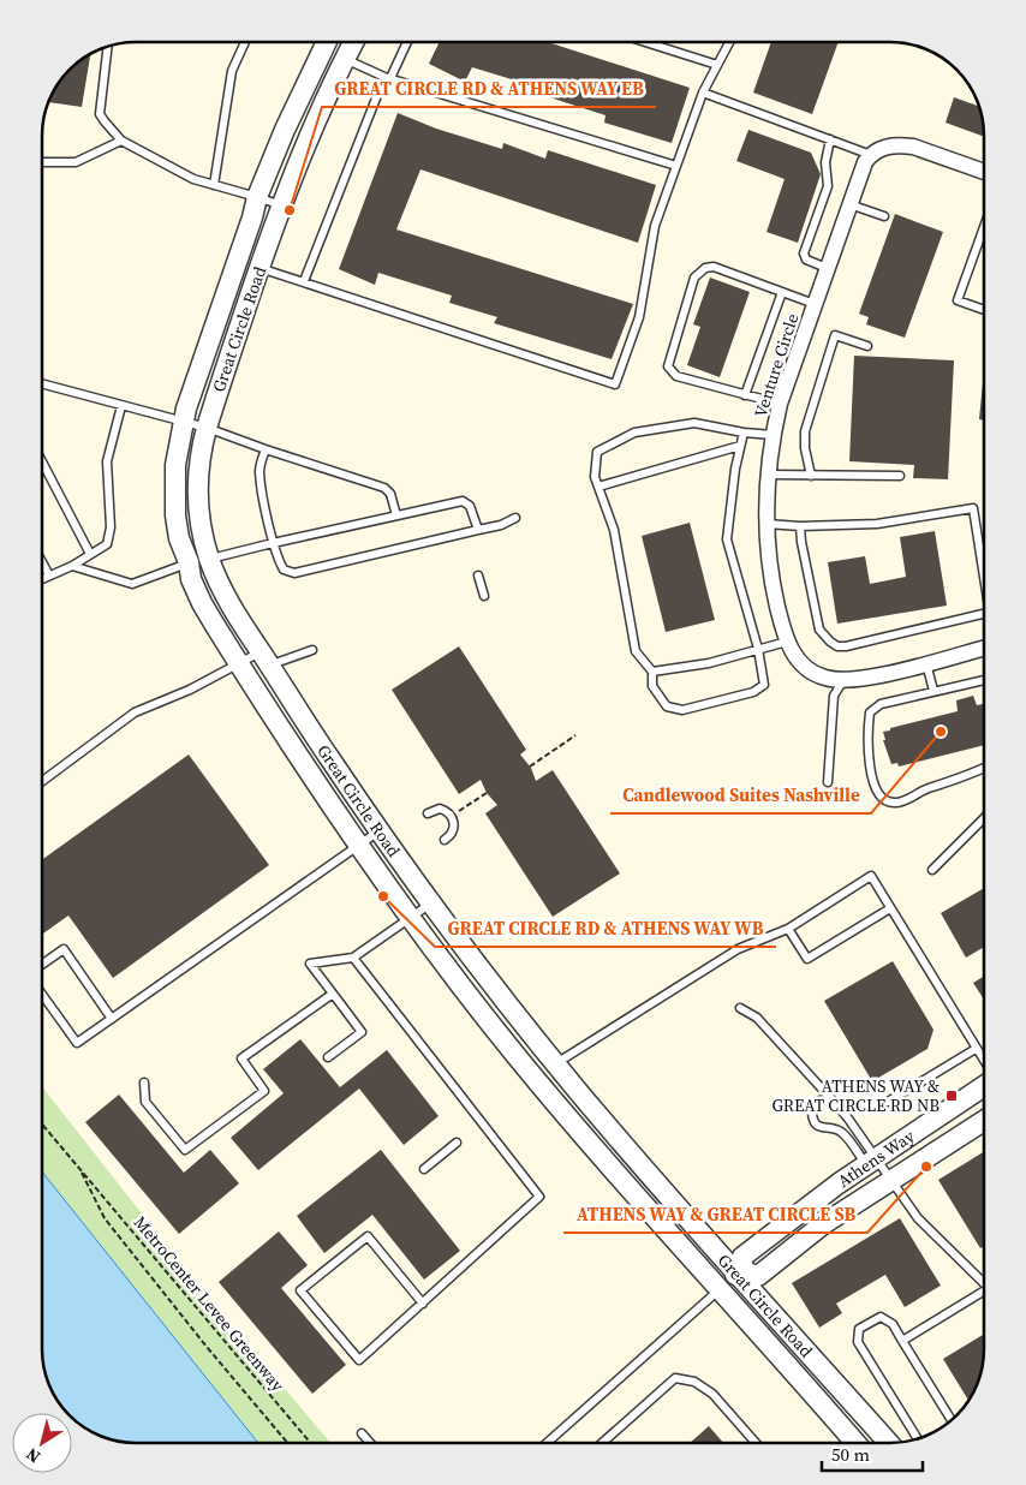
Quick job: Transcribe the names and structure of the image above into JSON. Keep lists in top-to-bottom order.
{
  "streets": {
    "street": ["Great Circle Road", "Venture Circle", "Athens Way"],
    "path": ["MetroCenter Levee Greenway"]
  },
  "crossings": [
    ["Great Circle Road", "Athens Way"]
  ],
  "places": {
    "other": [
      "GREAT CIRCLE RD & ATHENS WAY EB",
      "Candlewood Suites Nashville",
      "GREAT CIRCLE RD & ATHENS WAY WB",
      "ATHENS WAY & GREAT CIRCLE SB"
    ],
    "transit": ["ATHENS WAY & GREAT CIRCLE RD NB"]
  },
  "scale_bar": "50 m",
  "north": "bottom left"
}
